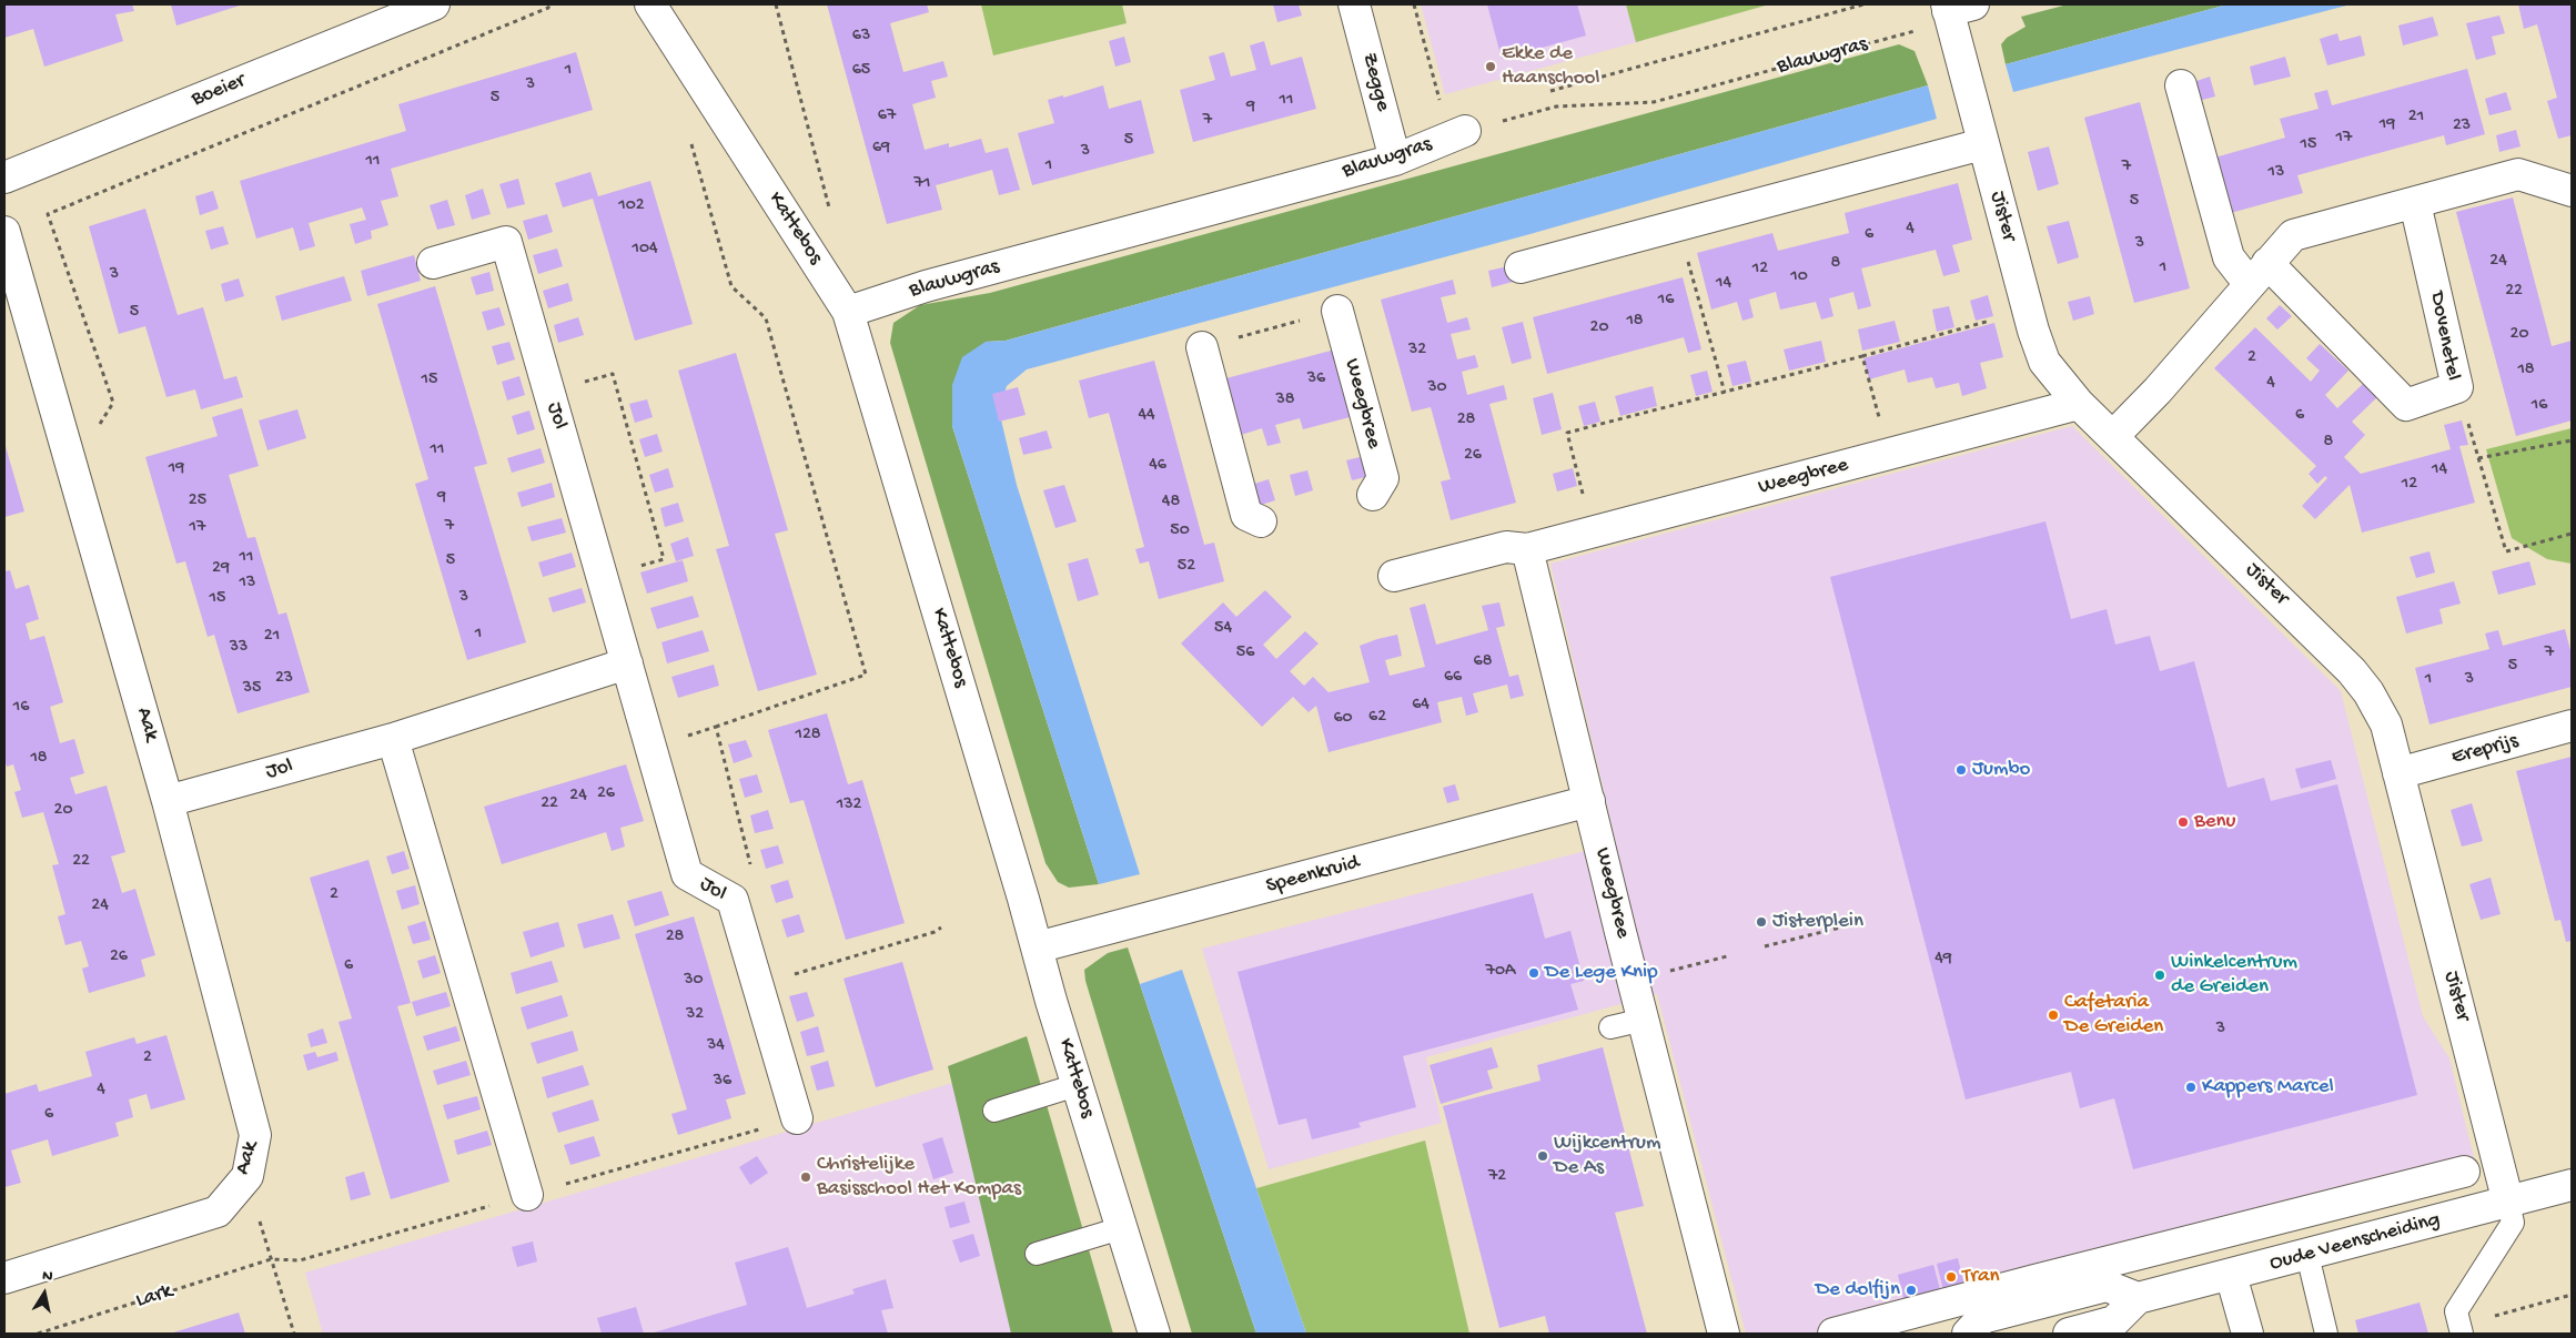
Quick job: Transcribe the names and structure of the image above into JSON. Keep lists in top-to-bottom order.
{
  "streets": {
    "street": [
      "Blauwgras",
      "Zegge",
      "Boeier",
      "Jister",
      "Kattebos",
      "Dovenetel",
      "Weegbree",
      "Jol",
      "Aak",
      "Ereprijs",
      "Speenkruid",
      "Oude Veenscheiding"
    ],
    "path": ["Lark"]
  },
  "crossings": [
    ["Blauwgras", "Zegge"],
    ["Blauwgras", "Kattebos"],
    ["Jister", "Weegbree"],
    ["Jister", "Ereprijs"],
    ["Jister", "Oude Veenscheiding"],
    ["Kattebos", "Speenkruid"],
    ["Weegbree", "Speenkruid"],
    ["Jol", "Aak"]
  ],
  "places": [
    "Ekke de Haanschool",
    "Jumbo",
    "Benu",
    "Jisterplein",
    "De Lege Knip",
    "Winkelcentrum de Greiden",
    "Cafetaria De Greiden",
    "Kappers Marcel",
    "Wijkcentrum De As",
    "Christelijke Basisschool Het Kompas",
    "Tran",
    "De dolfijn"
  ],
  "house_numbers": [
    "63",
    "1",
    "65",
    "3",
    "5",
    "11",
    "9",
    "67",
    "21",
    "7",
    "19",
    "23",
    "17",
    "5",
    "15",
    "69",
    "3",
    "11",
    "1",
    "7",
    "13",
    "71",
    "5",
    "102",
    "4",
    "6",
    "3",
    "104",
    "24",
    "8",
    "1",
    "12",
    "3",
    "10",
    "14",
    "22",
    "16",
    "5",
    "18",
    "20",
    "20",
    "32",
    "2",
    "18",
    "36",
    "15",
    "4",
    "30",
    "38",
    "16",
    "44",
    "6",
    "28",
    "8",
    "11",
    "26",
    "46",
    "19",
    "14",
    "12",
    "9",
    "25",
    "48",
    "7",
    "17",
    "50",
    "11",
    "5",
    "52",
    "29",
    "13",
    "3",
    "15",
    "54",
    "1",
    "21",
    "33",
    "56",
    "7",
    "68",
    "5",
    "66",
    "23",
    "1",
    "3",
    "35",
    "64",
    "16",
    "62",
    "60",
    "128",
    "18",
    "26",
    "24",
    "22",
    "132",
    "20",
    "22",
    "2",
    "24",
    "28",
    "26",
    "49",
    "6",
    "70A",
    "30",
    "32",
    "3",
    "34",
    "2",
    "36",
    "4",
    "6",
    "72"
  ],
  "north": "top"
}
